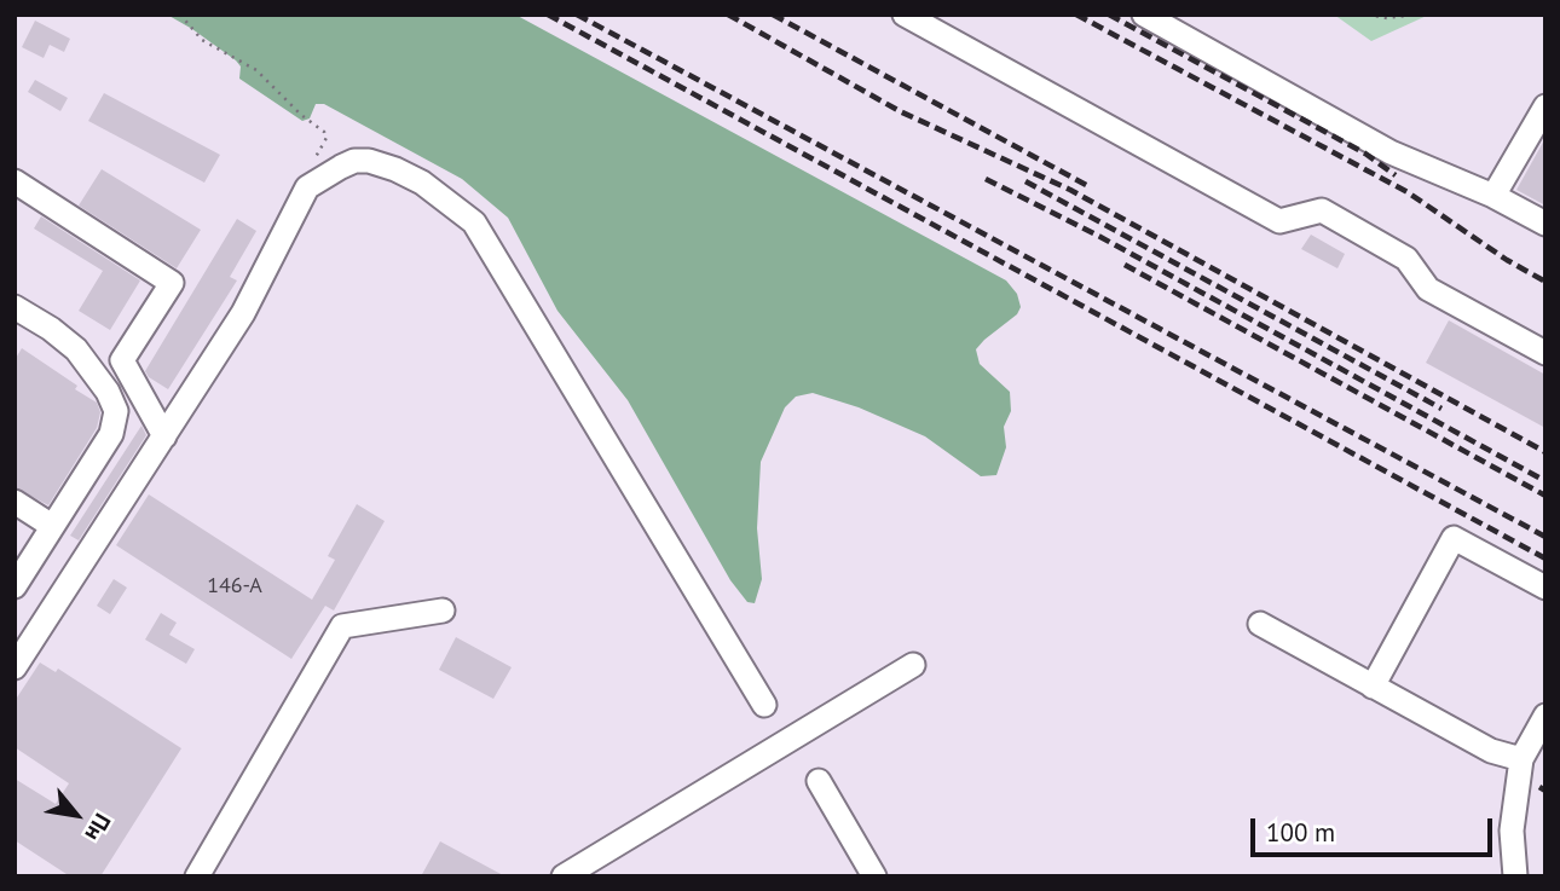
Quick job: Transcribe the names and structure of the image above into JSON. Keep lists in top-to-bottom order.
{
  "house_numbers": ["146-А"],
  "scale_bar": "100 m",
  "north": "bottom right"
}
